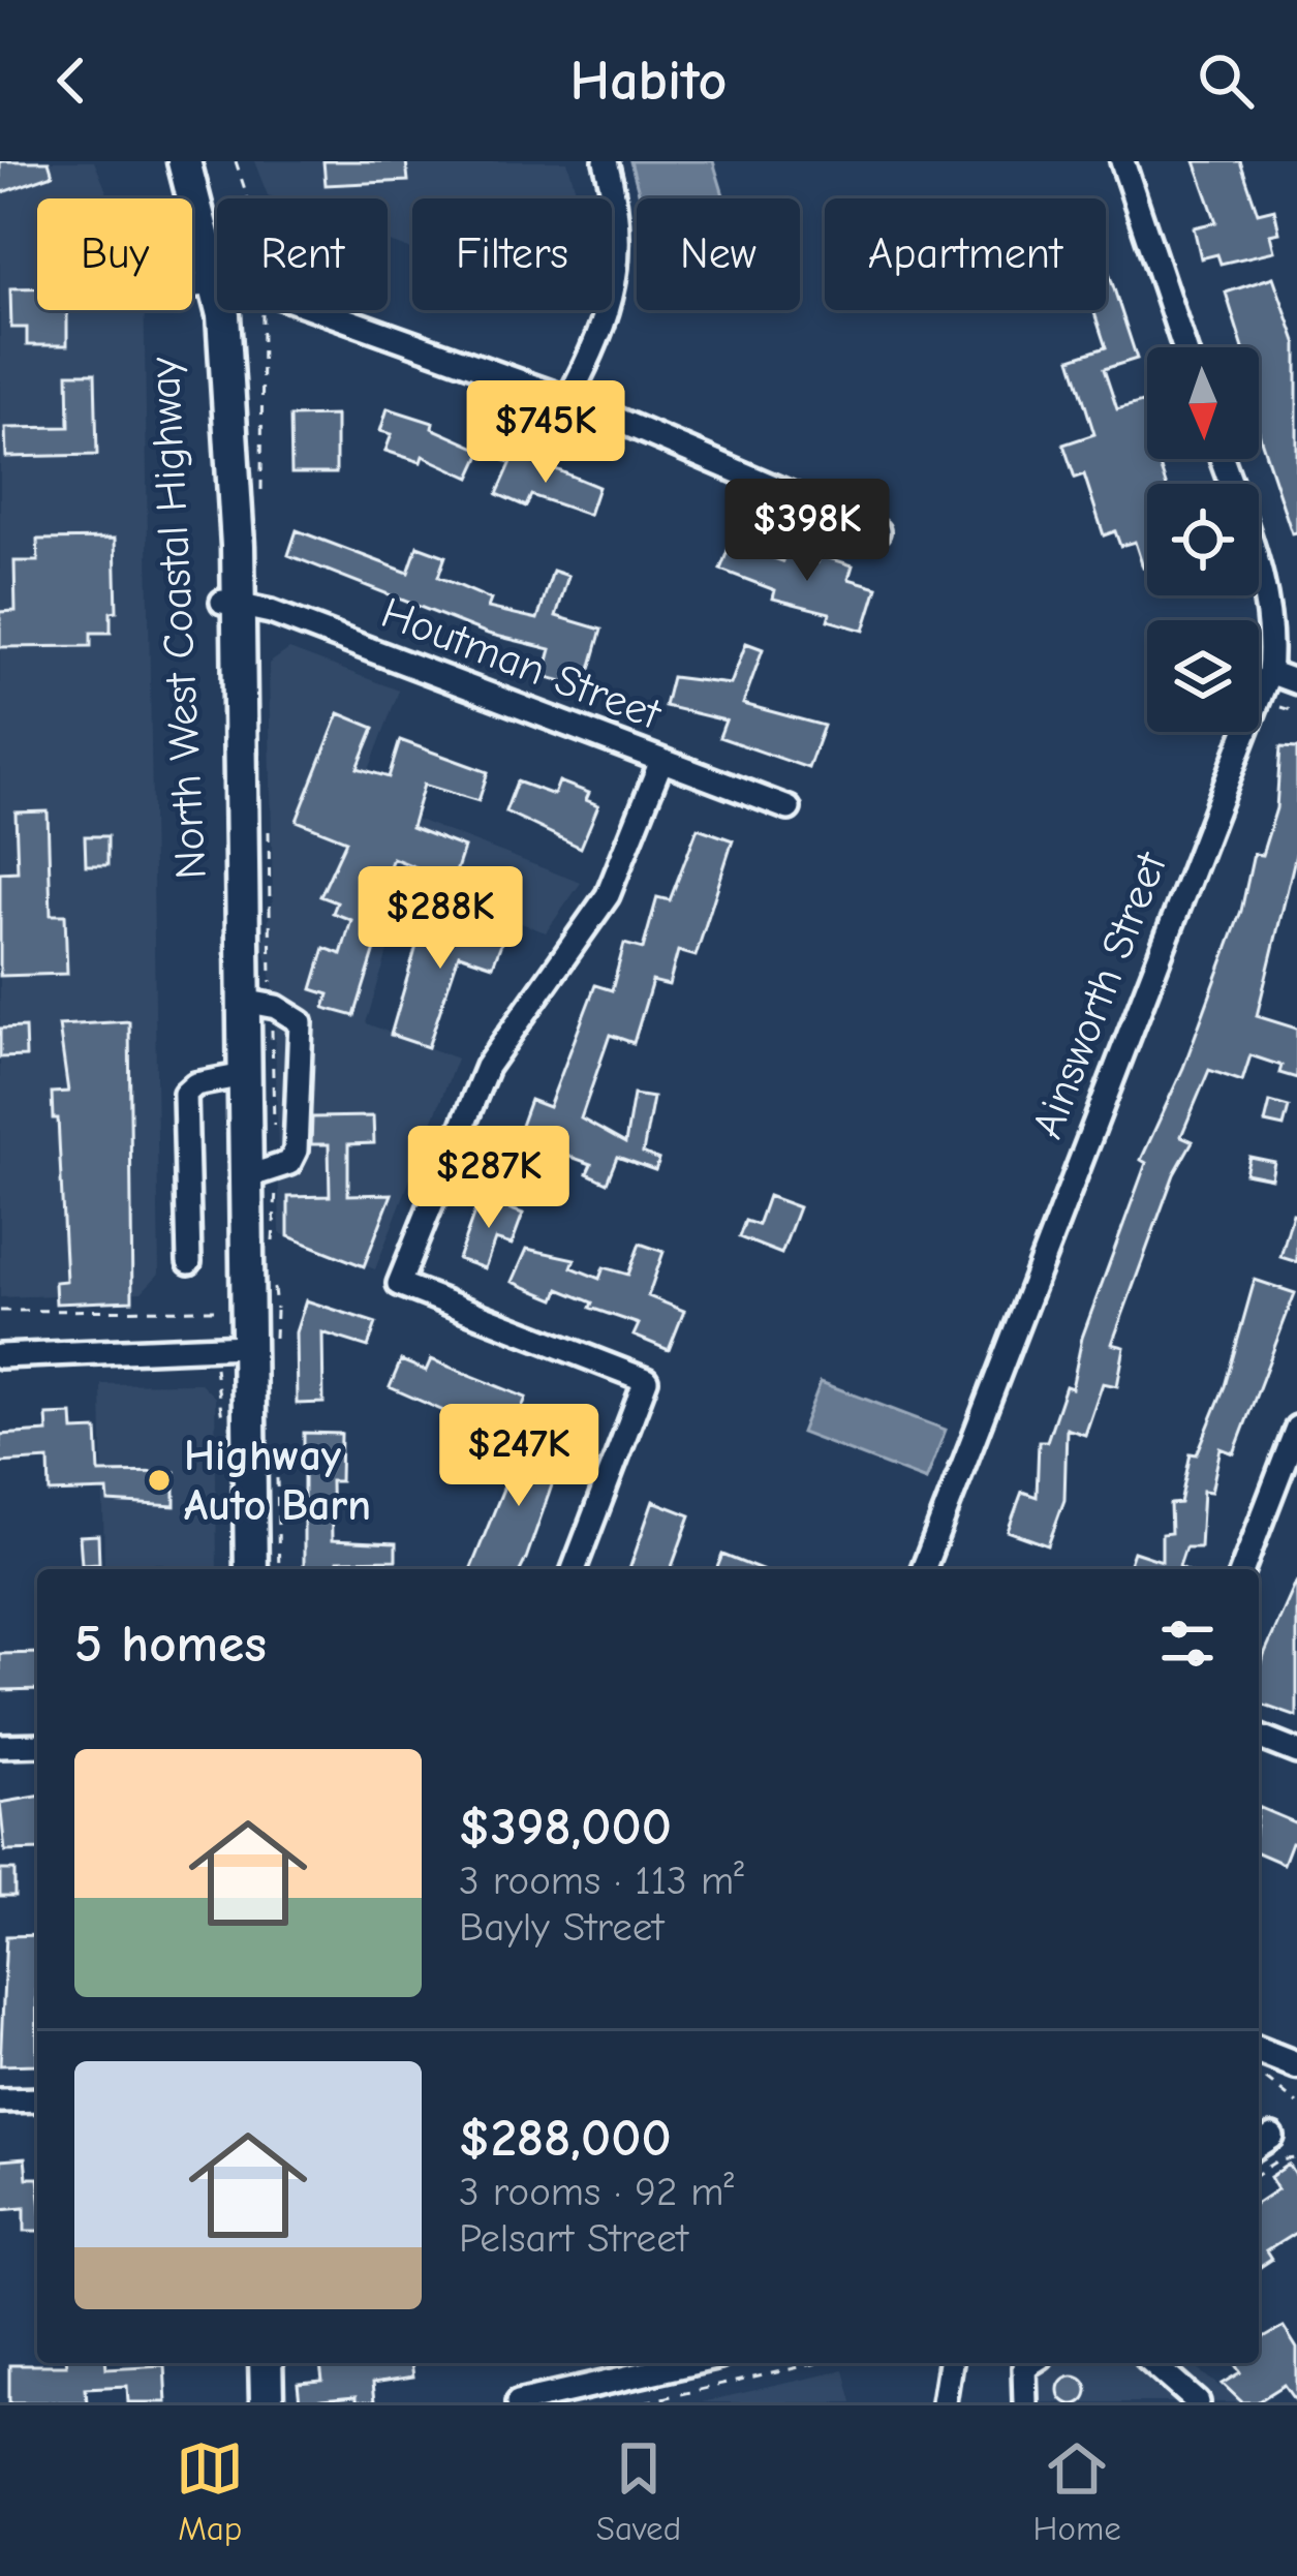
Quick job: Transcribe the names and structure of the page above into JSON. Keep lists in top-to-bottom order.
{
  "streets": {
    "highway": ["North West Coastal Highway"],
    "street": ["Houtman Street", "Ainsworth Street"]
  },
  "crossings": [
    ["North West Coastal Highway", "Houtman Street"]
  ],
  "places": ["Highway Auto Barn"],
  "north": "bottom",
  "page": {
    "header": "Habito",
    "chip": [
      "Buy",
      "Rent",
      "Filters",
      "New",
      "Apartment"
    ],
    "price": [
      "$745K",
      "$398K",
      "$288K",
      "$287K",
      "$247K"
    ],
    "heading": "5 homes",
    "list": [
      {
        "name": "$398,000",
        "note": "3 rooms · 113 m² · Bayly Street"
      },
      {
        "name": "$288,000",
        "note": "3 rooms · 92 m² · Pelsart Street"
      }
    ],
    "tabs": ["Map", "Saved", "Home"]
  }
}
